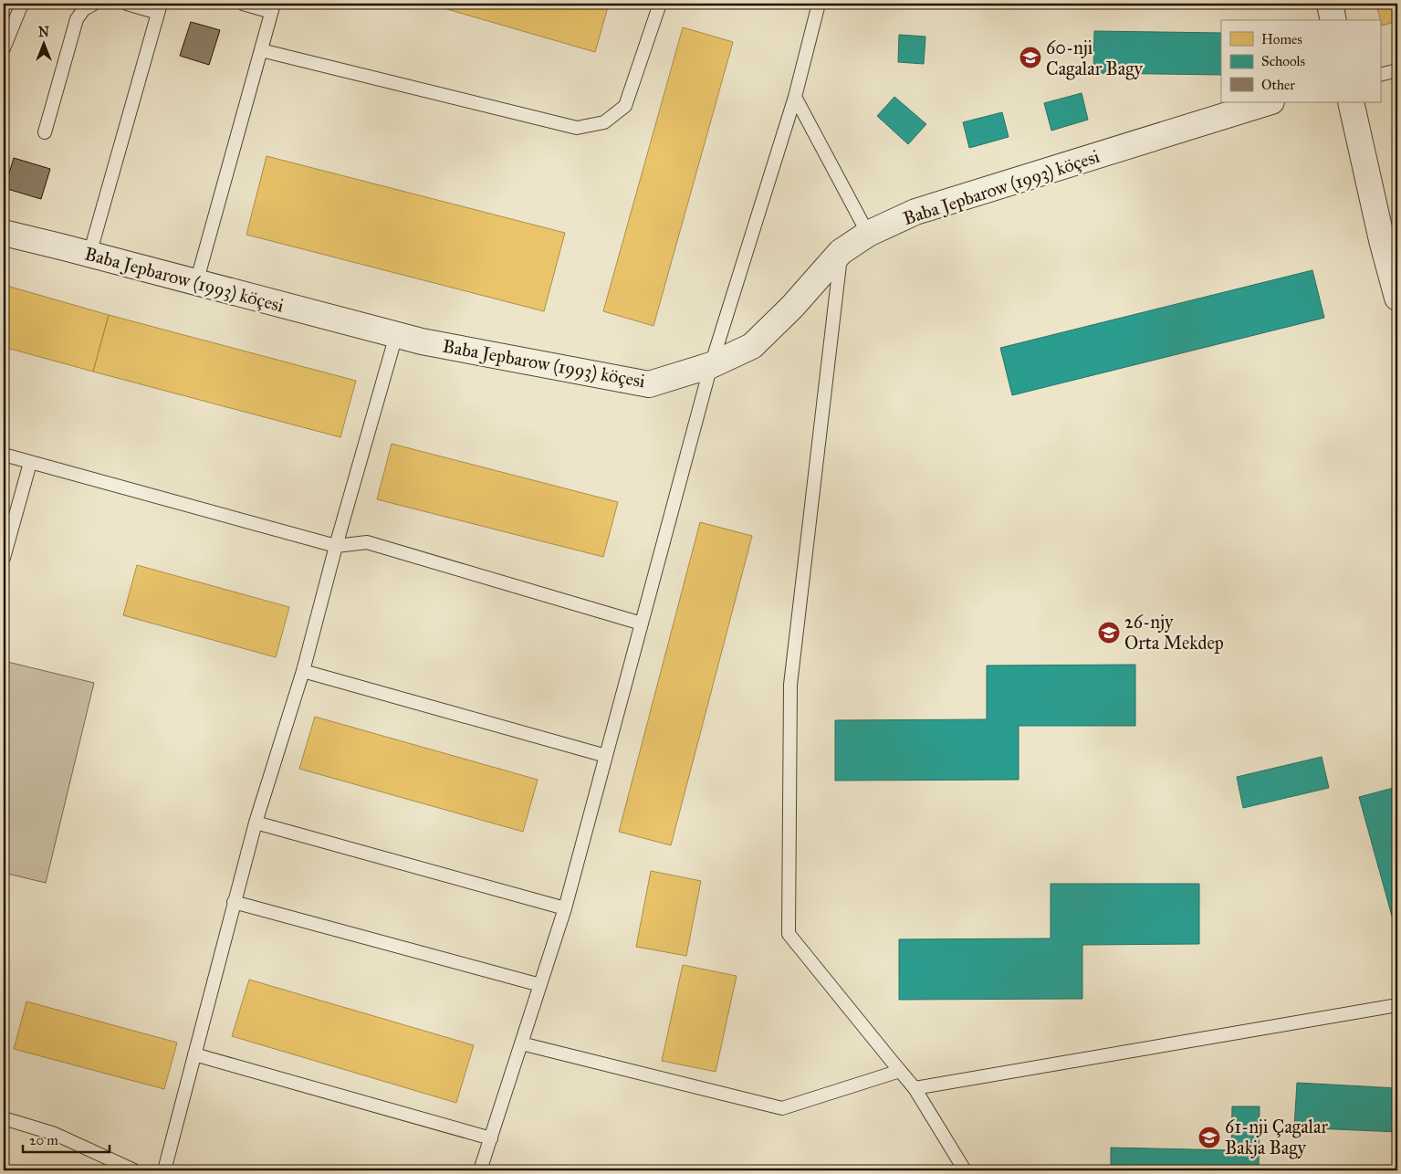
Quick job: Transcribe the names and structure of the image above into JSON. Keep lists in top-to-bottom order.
{
  "streets": {
    "street": ["Baba Jepbarow (1993) köçesi"]
  },
  "places": {
    "school or university": ["60-nji Cagalar Bagy", "26-njy Orta Mekdep", "61-nji Çagalar Bakja Bagy"]
  },
  "legend": ["Homes", "Schools", "Other"],
  "scale_bar": "20 m",
  "north": "top"
}
